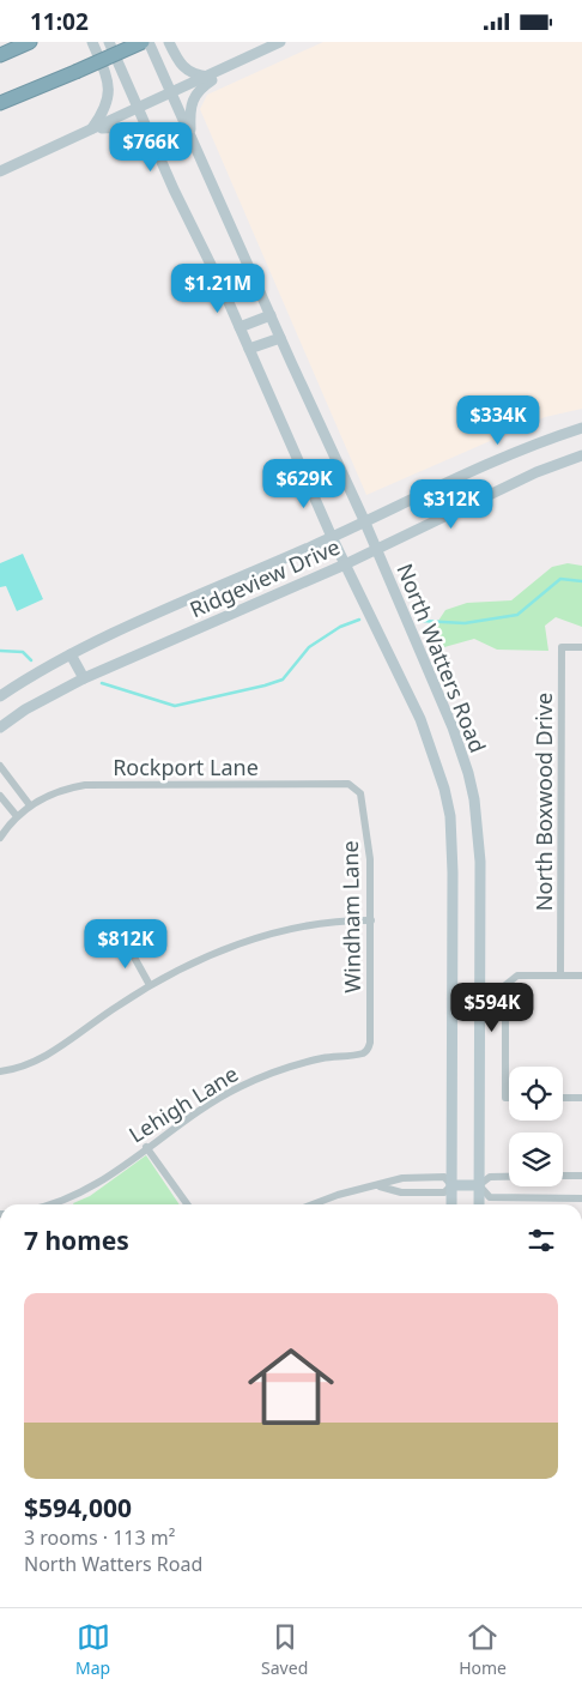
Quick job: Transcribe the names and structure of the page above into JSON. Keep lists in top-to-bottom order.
{
  "streets": {
    "main road": ["Ridgeview Drive", "North Watters Road"],
    "street": [
      "Rockport Lane",
      "North Boxwood Drive",
      "Windham Lane",
      "Lehigh Lane"
    ]
  },
  "crossings": [
    ["Ridgeview Drive", "North Watters Road"],
    ["Rockport Lane", "Windham Lane"],
    ["Windham Lane", "Lehigh Lane"]
  ],
  "page": {
    "status": "11:02",
    "price": [
      "$766K",
      "$1.21M",
      "$334K",
      "$629K",
      "$312K",
      "$812K",
      "$594K"
    ],
    "heading": "7 homes",
    "list": [
      {
        "name": "$594,000",
        "note": "3 rooms · 113 m² · North Watters Road"
      }
    ],
    "tabs": ["Map", "Saved", "Home"]
  }
}
